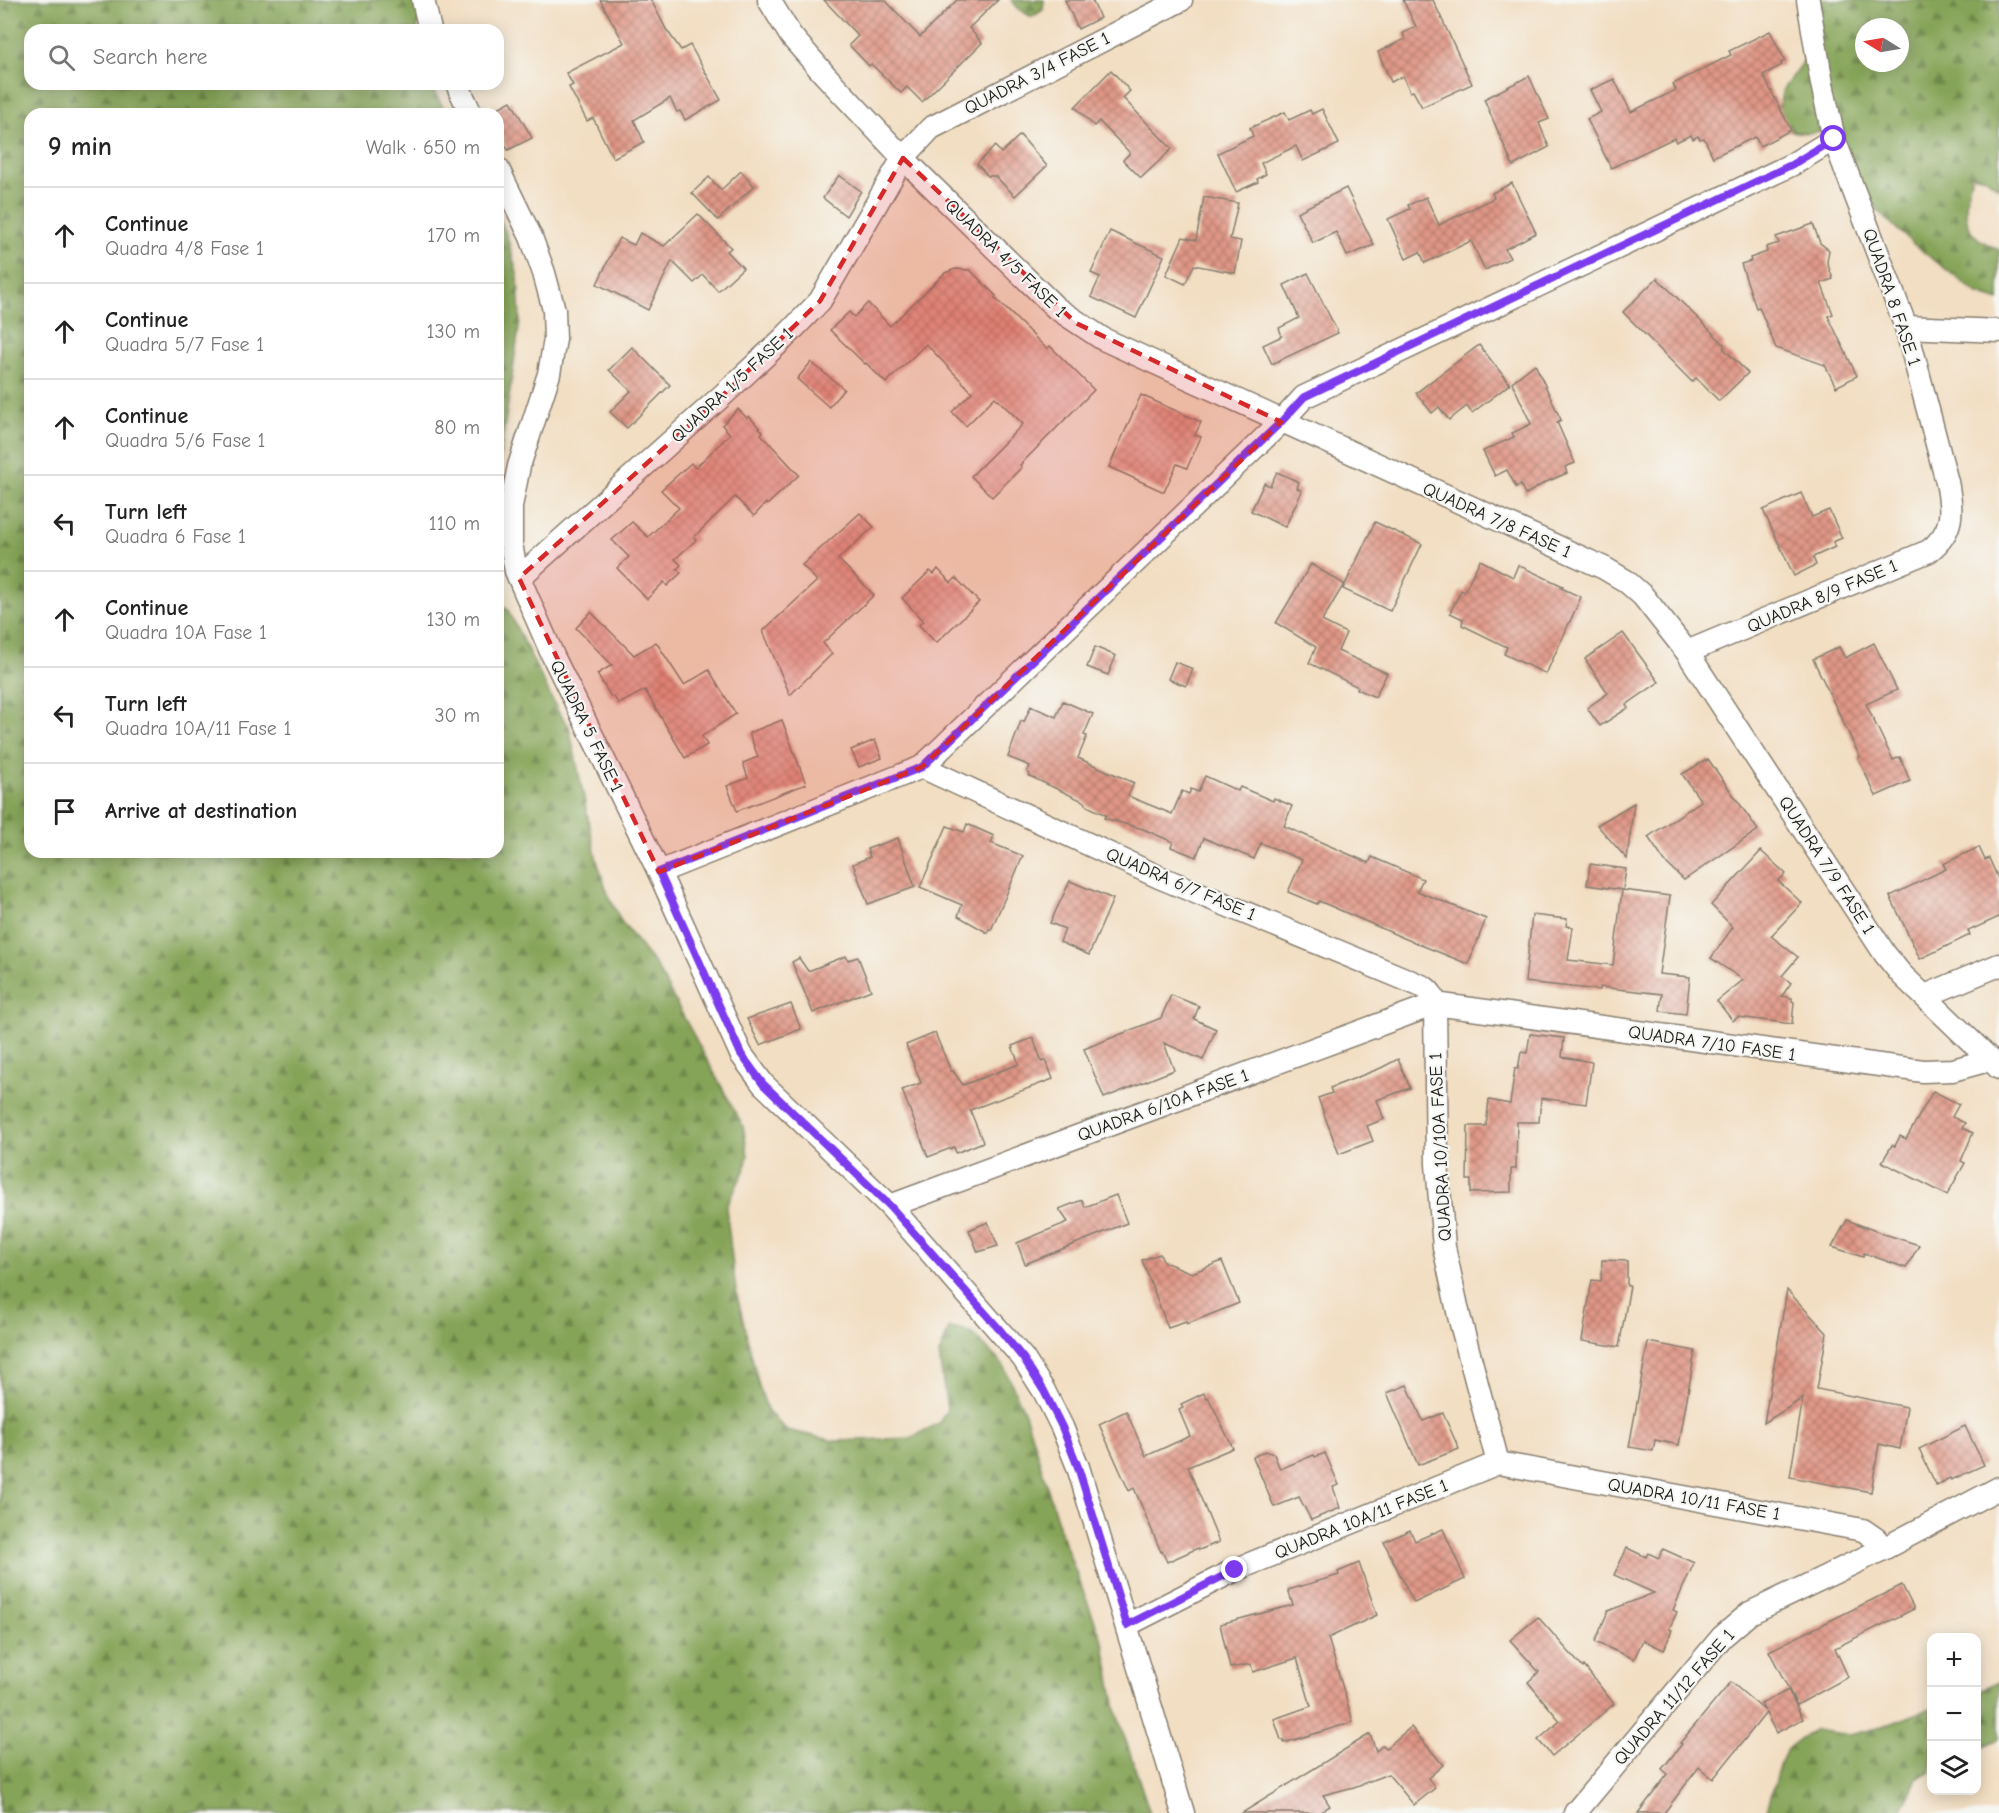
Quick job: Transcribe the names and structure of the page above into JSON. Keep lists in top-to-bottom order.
{
  "streets": {
    "street": [
      "QUADRA 3/4 FASE 1",
      "QUADRA 4/5 FASE 1",
      "QUADRA 8 FASE 1",
      "QUADRA 1/5 FASE 1",
      "QUADRA 7/8 FASE 1",
      "QUADRA 8/9 FASE 1",
      "QUADRA 5 FASE 1",
      "QUADRA 7/9 FASE 1",
      "QUADRA 6/7 FASE 1",
      "QUADRA 7/10 FASE 1",
      "QUADRA 6/10A FASE 1",
      "QUADRA 10/10A FASE 1",
      "QUADRA 10/11 FASE 1",
      "QUADRA 10A/11 FASE 1",
      "QUADRA 11/12 FASE 1"
    ]
  },
  "crossings": [
    ["QUADRA 3/4 FASE 1", "QUADRA 4/5 FASE 1"],
    ["QUADRA 3/4 FASE 1", "QUADRA 1/5 FASE 1"],
    ["QUADRA 4/5 FASE 1", "QUADRA 1/5 FASE 1"],
    ["QUADRA 4/5 FASE 1", "QUADRA 7/8 FASE 1"],
    ["QUADRA 8 FASE 1", "QUADRA 8/9 FASE 1"],
    ["QUADRA 1/5 FASE 1", "QUADRA 5 FASE 1"],
    ["QUADRA 7/8 FASE 1", "QUADRA 8/9 FASE 1"],
    ["QUADRA 7/8 FASE 1", "QUADRA 7/9 FASE 1"],
    ["QUADRA 8/9 FASE 1", "QUADRA 7/9 FASE 1"],
    ["QUADRA 5 FASE 1", "QUADRA 6/10A FASE 1"],
    ["QUADRA 5 FASE 1", "QUADRA 10A/11 FASE 1"],
    ["QUADRA 7/9 FASE 1", "QUADRA 7/10 FASE 1"],
    ["QUADRA 6/7 FASE 1", "QUADRA 7/10 FASE 1"],
    ["QUADRA 6/7 FASE 1", "QUADRA 6/10A FASE 1"],
    ["QUADRA 6/7 FASE 1", "QUADRA 10/10A FASE 1"],
    ["QUADRA 7/10 FASE 1", "QUADRA 6/10A FASE 1"],
    ["QUADRA 7/10 FASE 1", "QUADRA 10/10A FASE 1"],
    ["QUADRA 6/10A FASE 1", "QUADRA 10/10A FASE 1"],
    ["QUADRA 10/10A FASE 1", "QUADRA 10/11 FASE 1"],
    ["QUADRA 10/10A FASE 1", "QUADRA 10A/11 FASE 1"],
    ["QUADRA 10/11 FASE 1", "QUADRA 10A/11 FASE 1"],
    ["QUADRA 10/11 FASE 1", "QUADRA 11/12 FASE 1"]
  ],
  "north": "left",
  "page": {
    "search": "Search here",
    "heading": ["9 min", "Walk · 650 m"],
    "list": [
      ["Continue", "Quadra 4/8 Fase 1", "170 m"],
      ["Continue", "Quadra 5/7 Fase 1", "130 m"],
      ["Continue", "Quadra 5/6 Fase 1", "80 m"],
      ["Turn left", "Quadra 6 Fase 1", "110 m"],
      ["Continue", "Quadra 10A Fase 1", "130 m"],
      ["Turn left", "Quadra 10A/11 Fase 1", "30 m"],
      "Arrive at destination"
    ],
    "map_buttons": ["+", "−"]
  }
}
